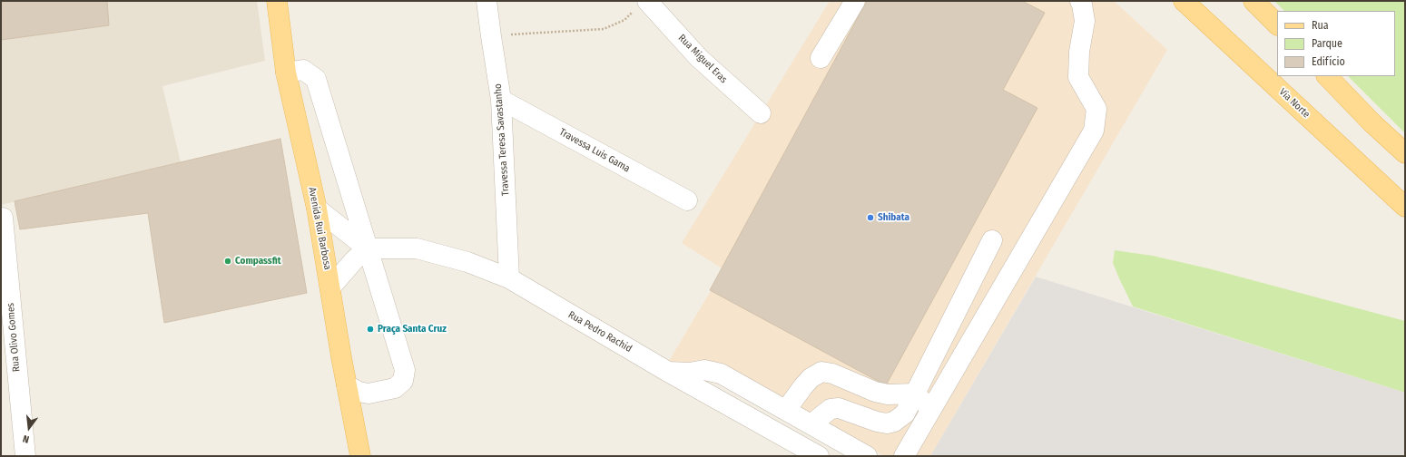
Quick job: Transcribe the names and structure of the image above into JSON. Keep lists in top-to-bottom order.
{
  "streets": {
    "main road": ["Via Norte", "Avenida Rui Barbosa"],
    "street": [
      "Rua Miguel Eras",
      "Travessa Teresa Savastanho",
      "Travessa Luis Gama",
      "Rua Pedro Rachid",
      "Rua Olivo Gomes"
    ]
  },
  "crossings": [
    ["Travessa Teresa Savastanho", "Travessa Luis Gama"],
    ["Travessa Teresa Savastanho", "Rua Pedro Rachid"]
  ],
  "places": ["Shibata", "Compassfit", "Praça Santa Cruz"],
  "legend": ["Rua", "Parque", "Edifício"],
  "north": "bottom"
}
